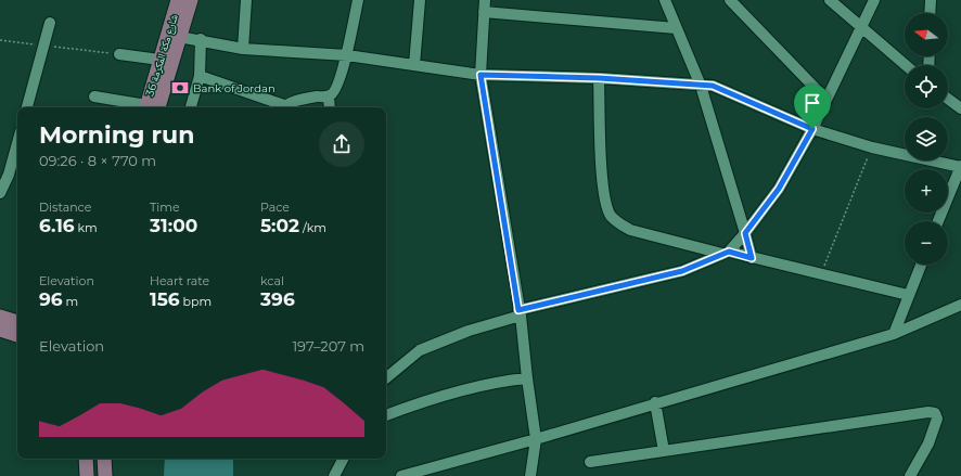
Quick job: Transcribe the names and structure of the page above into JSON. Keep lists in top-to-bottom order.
{
  "streets": {
    "main road": ["شارع مكة المكرمة 36"]
  },
  "places": {
    "bank": ["Bank of Jordan"]
  },
  "north": "left",
  "page": {
    "map_buttons": ["+", "−"],
    "heading": ["Morning run", "09:26 · 8 × 770 m"],
    "stats": [
      ["Distance", "6.16 km"],
      ["Time", "31:00"],
      ["Pace", "5:02 /km"],
      ["Elevation", "96 m"],
      ["Heart rate", "156 bpm"],
      ["kcal", "396"]
    ],
    "chart": ["Elevation", "197–207 m"]
  }
}
